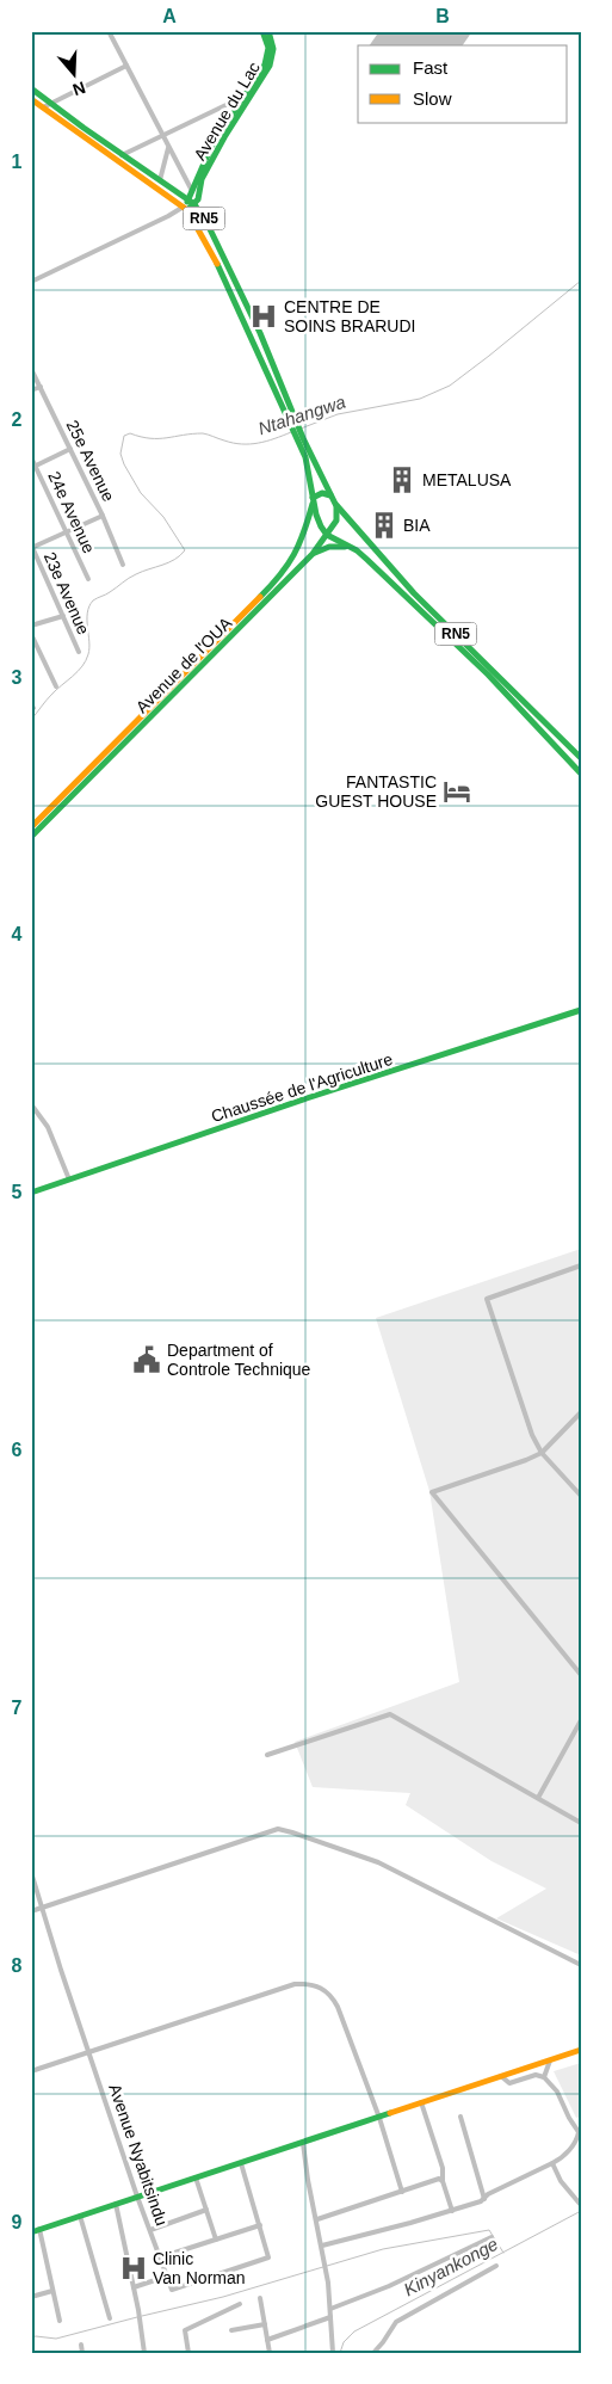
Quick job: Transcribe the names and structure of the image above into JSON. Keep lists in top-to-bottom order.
{
  "streets": {
    "main road": [
      "Avenue du Lac",
      "RN5",
      "Avenue de l'OUA",
      "Chaussée de l'Agriculture"
    ],
    "street": [
      "25e Avenue",
      "24e Avenue",
      "23e Avenue",
      "Avenue Nyabitsindu"
    ]
  },
  "crossings": [
    ["Avenue du Lac", "RN5"],
    ["RN5", "Avenue de l'OUA"]
  ],
  "water": ["Ntahangwa", "Kinyankonge"],
  "places": {
    "hospital": ["CENTRE DE SOINS BRARUDI", "Clinic Van Norman"],
    "building": ["METALUSA", "BIA"],
    "hotel": ["FANTASTIC GUEST HOUSE"],
    "public building": ["Department of Controle Technique"]
  },
  "legend": ["Fast", "Slow"],
  "north": "bottom",
  "grid": {
    "columns": ["A", "B"],
    "rows": [
      "1",
      "2",
      "3",
      "4",
      "5",
      "6",
      "7",
      "8",
      "9"
    ]
  }
}
